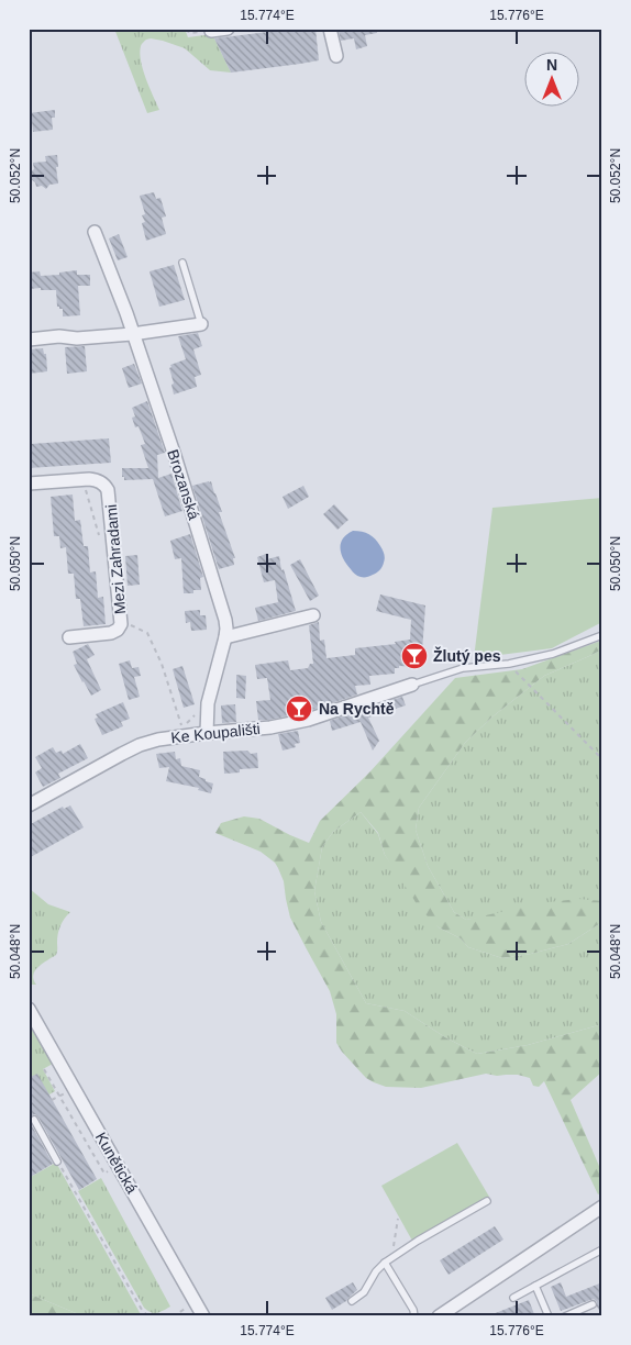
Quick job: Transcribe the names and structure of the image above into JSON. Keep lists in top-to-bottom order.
{
  "streets": {
    "street": [
      "Brozanská",
      "Mezi Zahradami",
      "Ke Koupališti",
      "Kunětická"
    ]
  },
  "crossings": [
    ["Brozanská", "Ke Koupališti"]
  ],
  "places": {
    "bar": ["Žlutý pes", "Na Rychtě"]
  },
  "north": "top",
  "coordinates": [
    "15.774°E",
    "15.776°E",
    "50.052°N",
    "50.050°N",
    "50.048°N"
  ]
}
